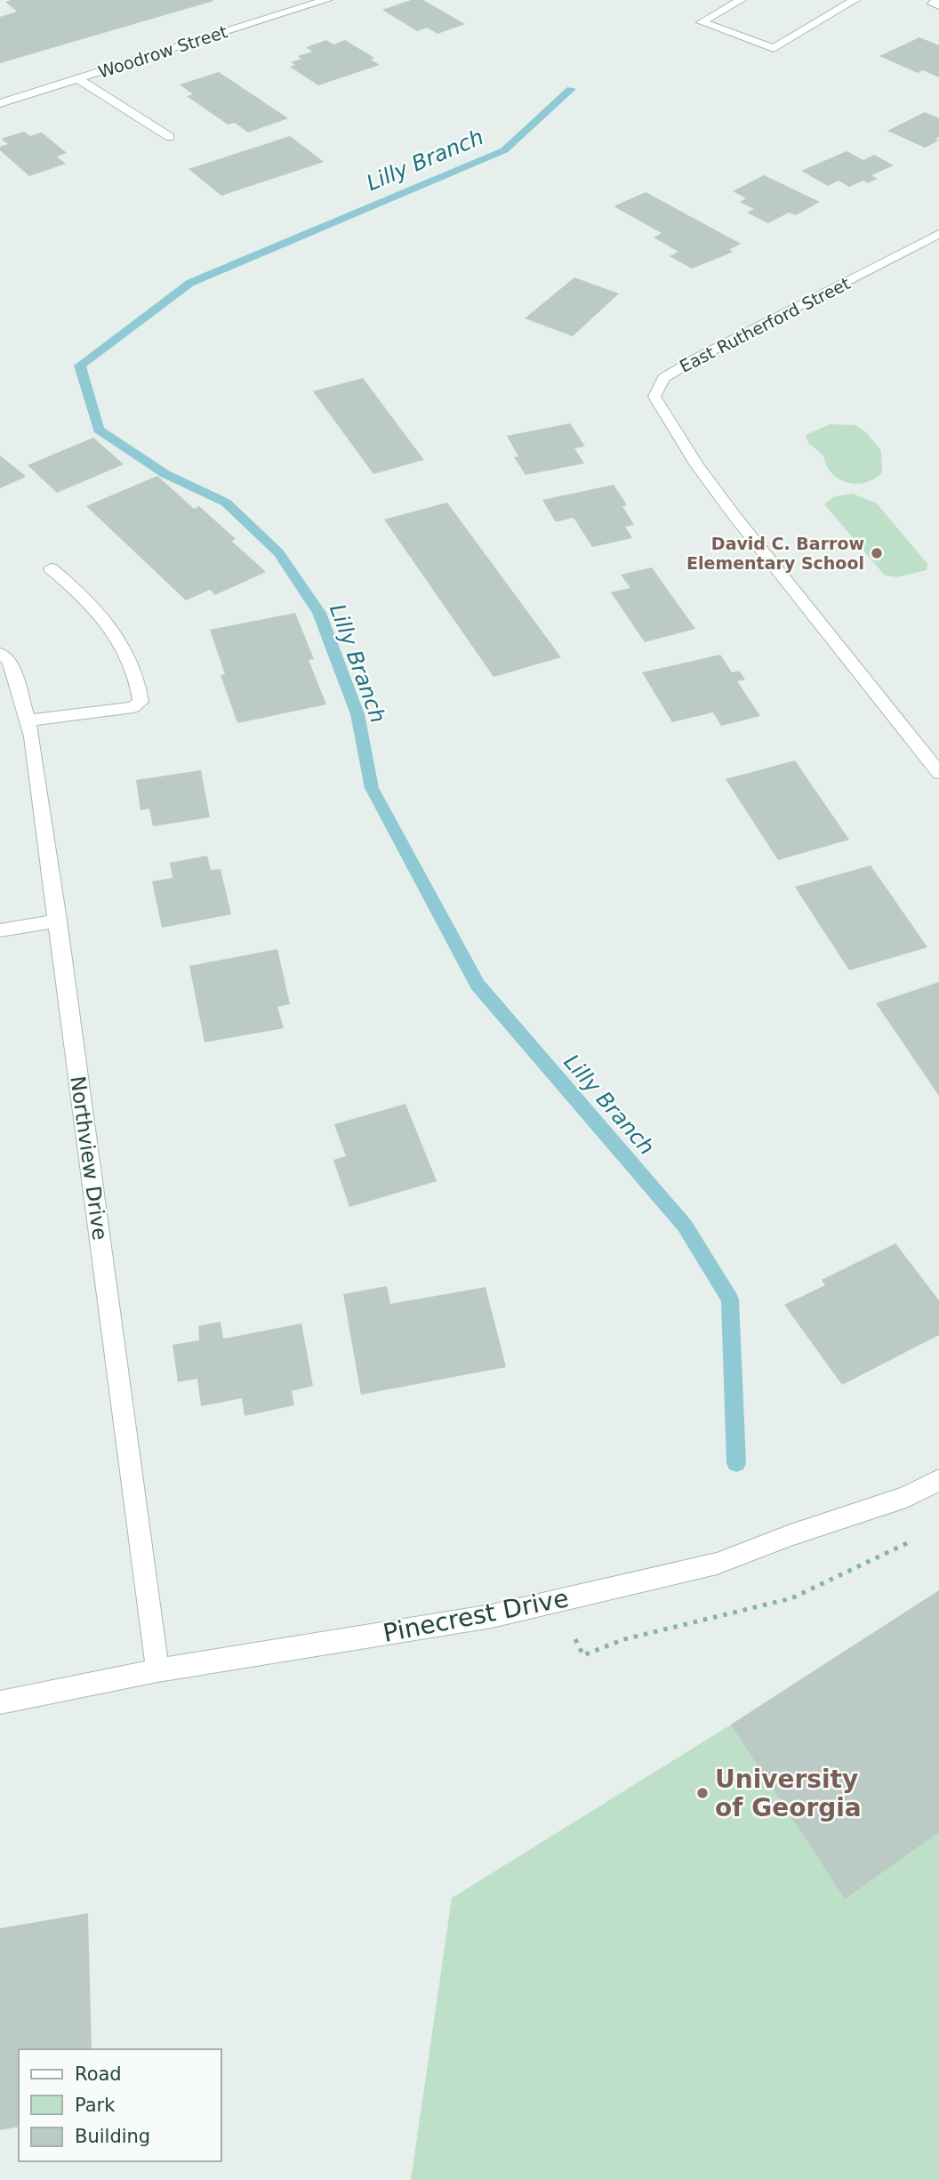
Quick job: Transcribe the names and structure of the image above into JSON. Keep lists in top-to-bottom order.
{
  "streets": {
    "street": [
      "Woodrow Street",
      "East Rutherford Street",
      "Northview Drive",
      "Pinecrest Drive"
    ]
  },
  "crossings": [
    ["Northview Drive", "Pinecrest Drive"]
  ],
  "water": ["Lilly Branch"],
  "places": ["David C. Barrow Elementary School", "University of Georgia"],
  "legend": ["Road", "Park", "Building"]
}
